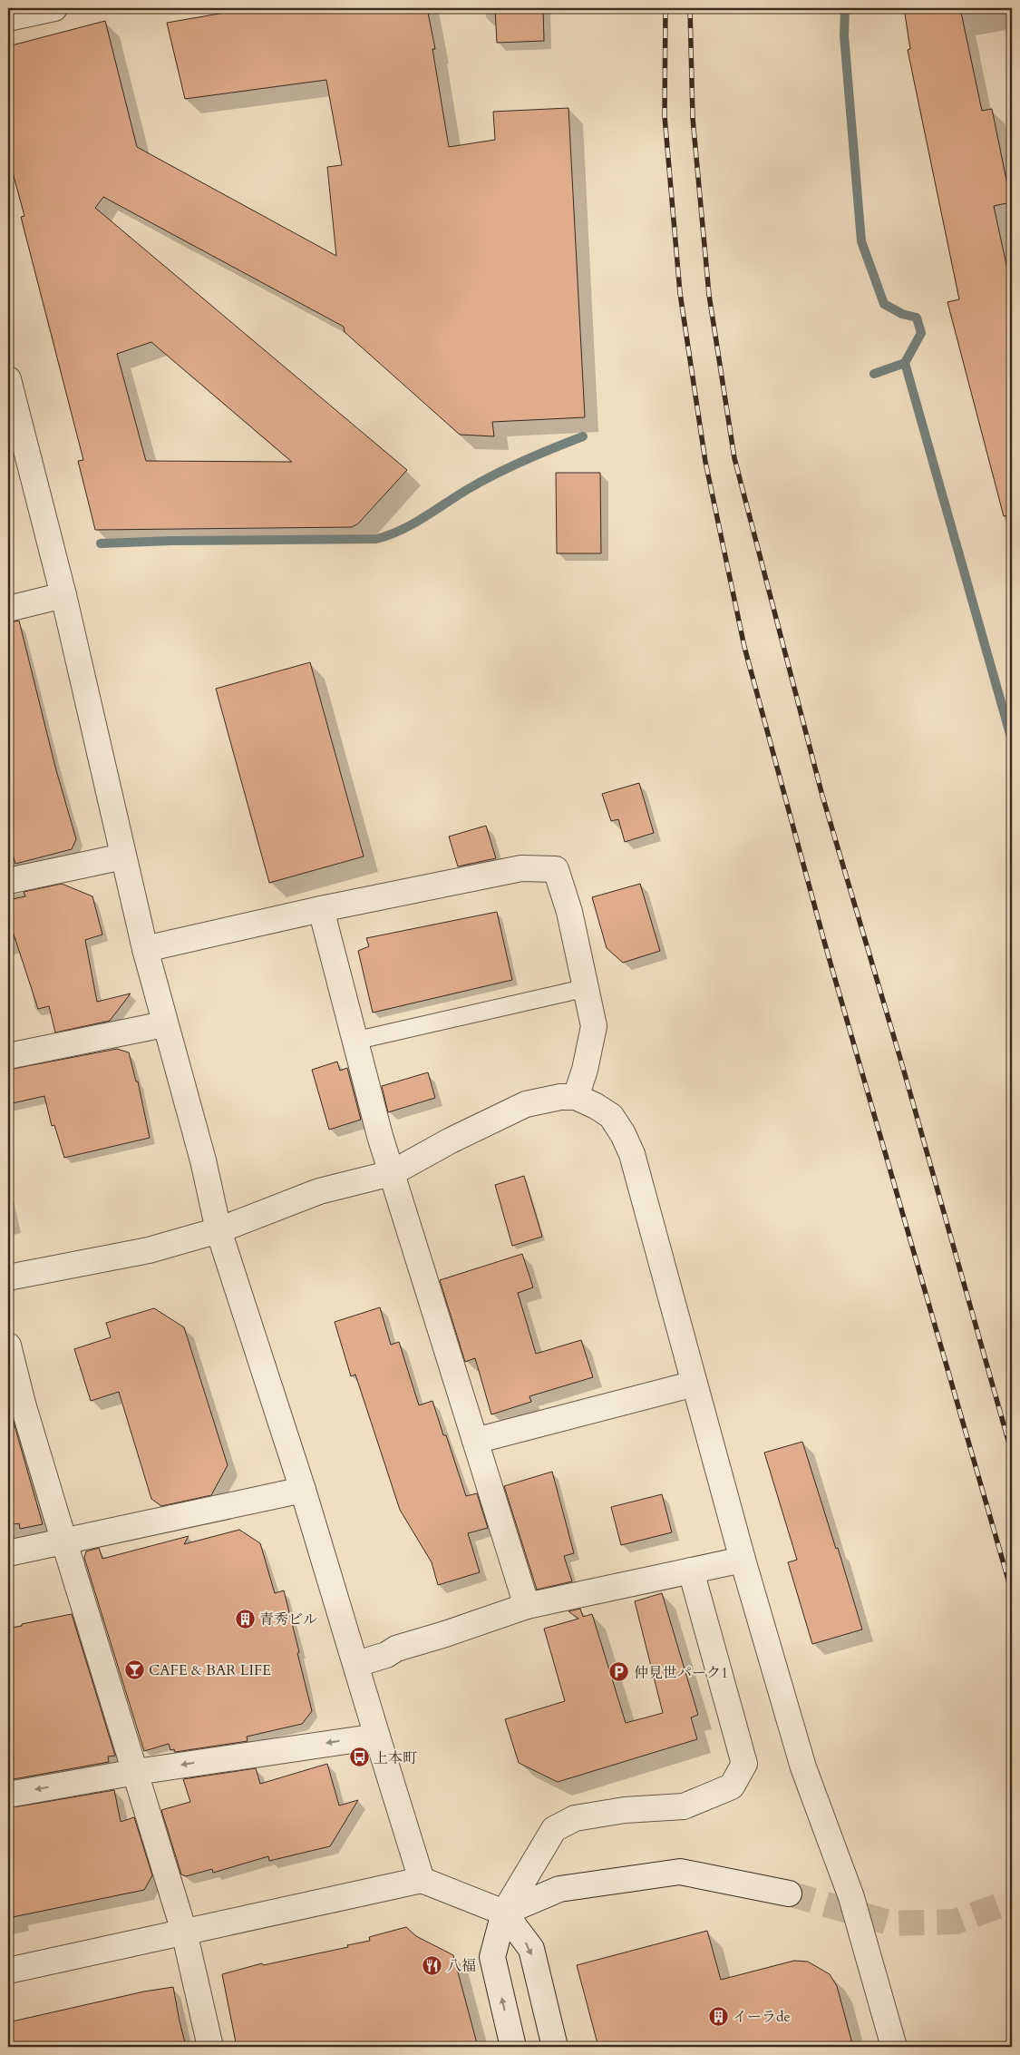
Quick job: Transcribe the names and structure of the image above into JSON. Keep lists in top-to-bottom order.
{
  "places": {
    "building": ["青秀ビル", "イーラde"],
    "bar": ["CAFE & BAR LIFE"],
    "parking": ["仲見世パーク1"],
    "bus stop": ["上本町"],
    "restaurant": ["八福"]
  }
}
